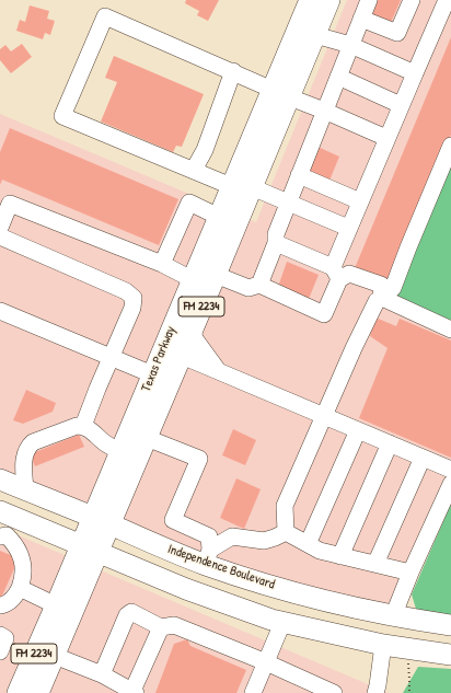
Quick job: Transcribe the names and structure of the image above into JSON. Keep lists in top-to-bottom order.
{
  "streets": {
    "main road": ["FM 2234", "Texas Parkway", "Independence Boulevard"]
  },
  "crossings": [
    ["Texas Parkway", "Independence Boulevard"]
  ]
}
